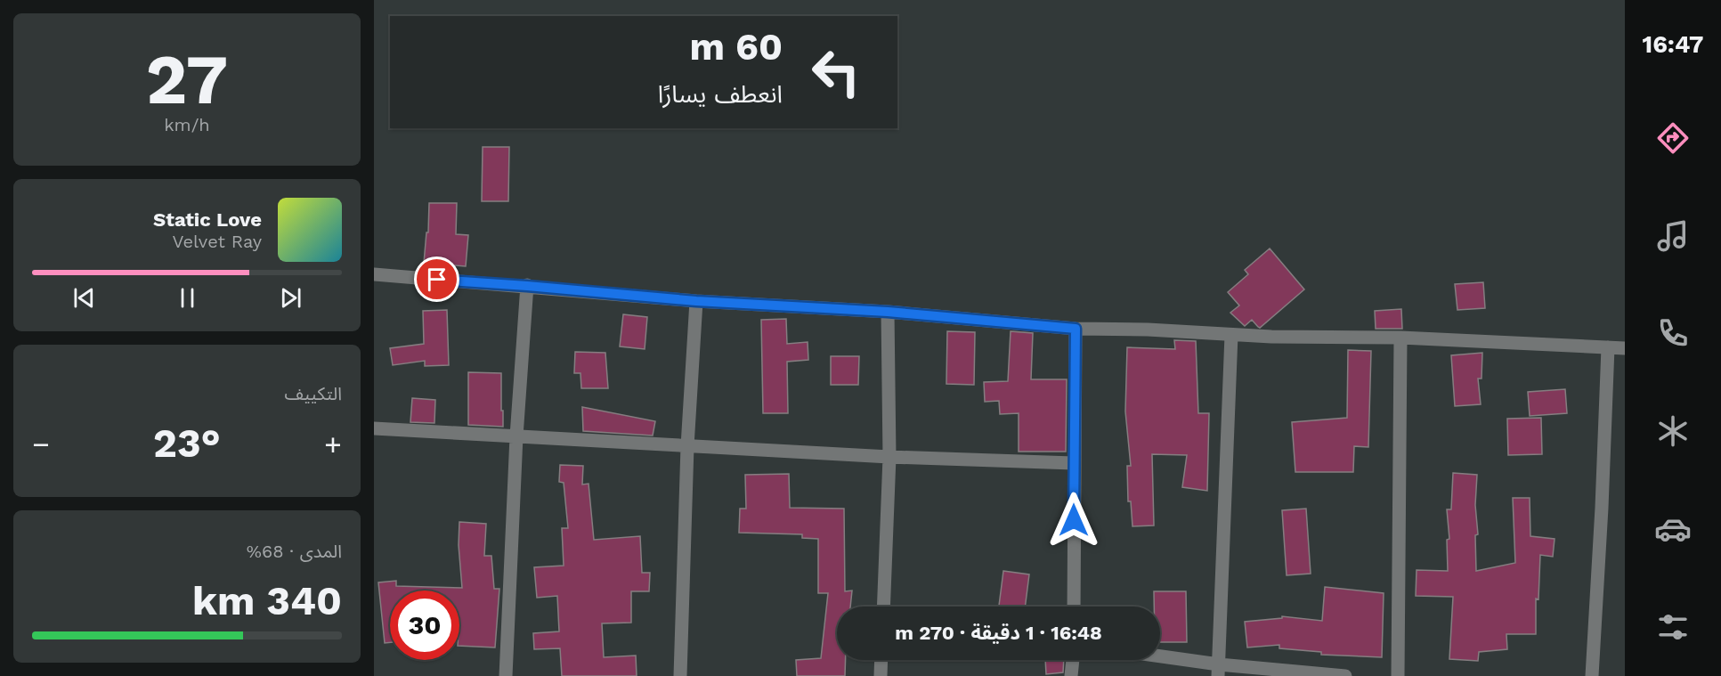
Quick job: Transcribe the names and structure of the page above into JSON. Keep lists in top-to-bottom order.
{
  "page": {
    "tabs": "16:47",
    "tile": [
      ["27", "km/h"],
      "التكييف",
      ["المدى · 68%", "340 km"]
    ],
    "turn": ["60 m", "انعطف يسارًا"],
    "song": ["Static Love", "Velvet Ray"],
    "heat": ["−", "23°", "+"],
    "limit": "30",
    "trip": "16:48 · 1 دقيقة · 270 m"
  }
}
